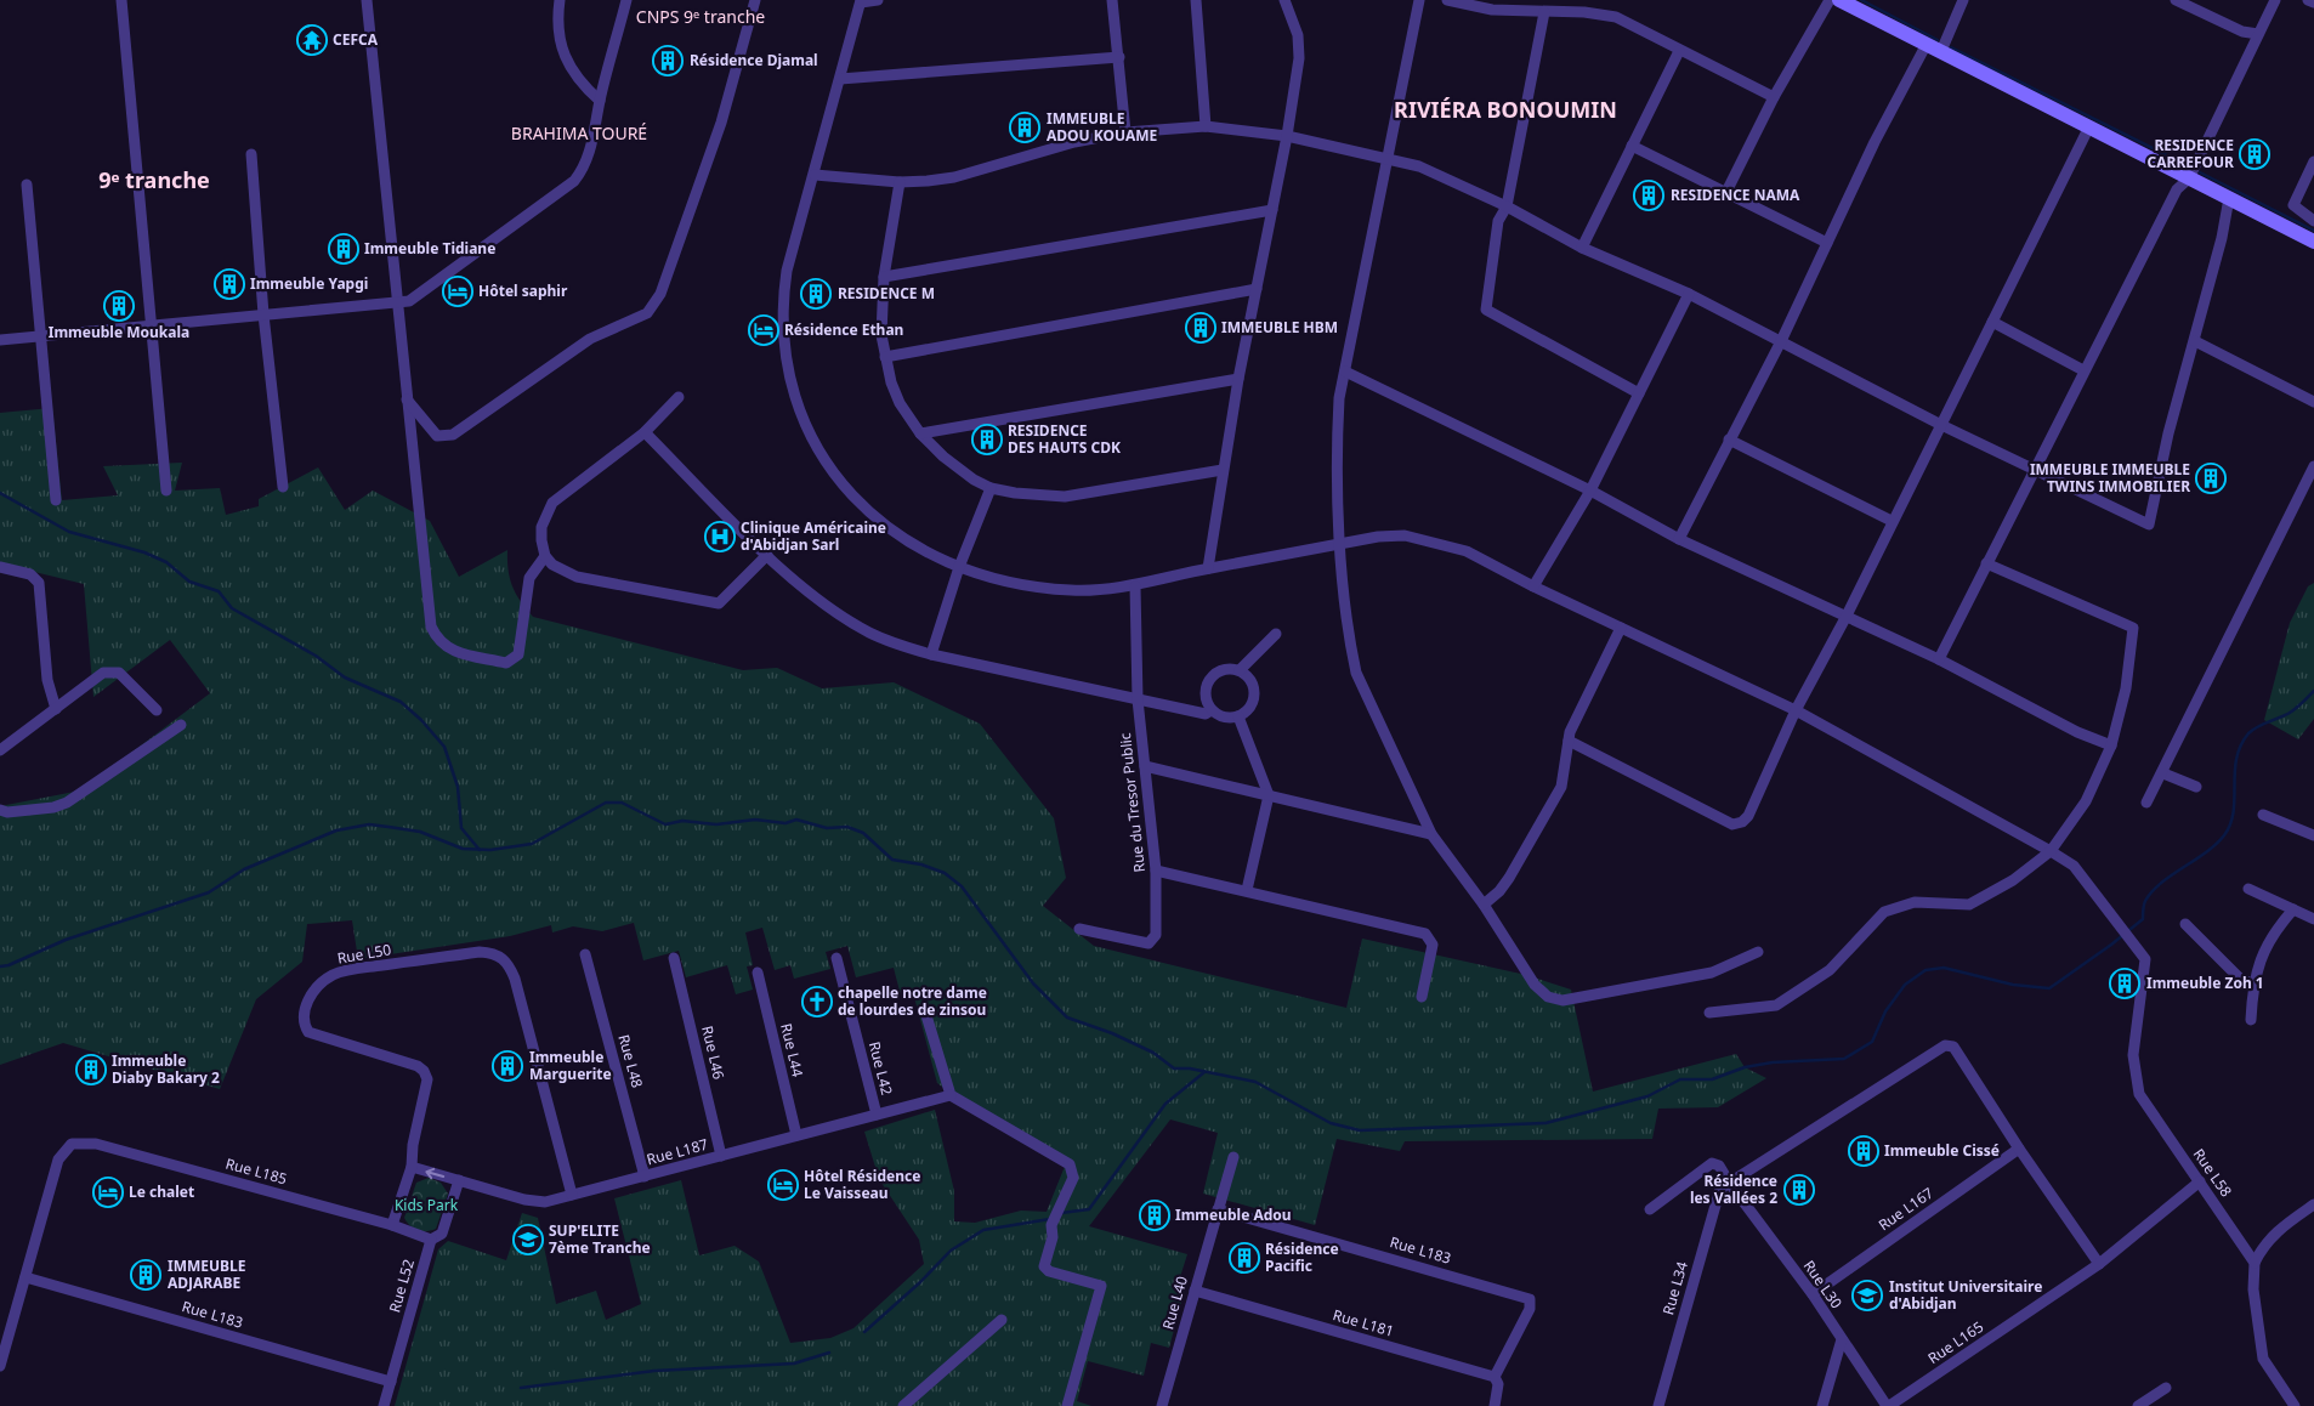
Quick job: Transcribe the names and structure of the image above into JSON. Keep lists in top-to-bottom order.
{
  "streets": {
    "street": [
      "Rue du Tresor Public",
      "Rue L50",
      "Rue L44",
      "Rue L46",
      "Rue L48",
      "Rue L42",
      "Rue L187",
      "Rue L185",
      "Rue L58",
      "Rue L167",
      "Rue L183",
      "Rue L30",
      "Rue L52",
      "Rue L34",
      "Rue L40",
      "Rue L181",
      "Rue L165"
    ]
  },
  "crossings": [
    ["Rue L50", "Rue L187"],
    ["Rue L50", "Rue L185"],
    ["Rue L44", "Rue L187"],
    ["Rue L46", "Rue L187"],
    ["Rue L48", "Rue L187"],
    ["Rue L42", "Rue L187"],
    ["Rue L187", "Rue L52"],
    ["Rue L185", "Rue L183"],
    ["Rue L185", "Rue L52"],
    ["Rue L58", "Rue L165"],
    ["Rue L167", "Rue L30"],
    ["Rue L183", "Rue L52"],
    ["Rue L183", "Rue L40"],
    ["Rue L183", "Rue L181"],
    ["Rue L30", "Rue L34"],
    ["Rue L30", "Rue L165"],
    ["Rue L40", "Rue L181"]
  ],
  "districts": [
    "CNPS 9ᵉ tranche",
    "RIVIÉRA BONOUMIN",
    "BRAHIMA TOURÉ",
    "9ᵉ tranche"
  ],
  "parks": ["Kids Park"],
  "places": {
    "temple": ["CEFCA"],
    "building": [
      "Résidence Djamal",
      "IMMEUBLE ADOU KOUAME",
      "RESIDENCE CARREFOUR",
      "RESIDENCE NAMA",
      "Immeuble Tidiane",
      "Immeuble Yapgi",
      "RESIDENCE M",
      "Immeuble Moukala",
      "IMMEUBLE HBM",
      "RESIDENCE DES HAUTS CDK",
      "IMMEUBLE IMMEUBLE TWINS IMMOBILIER",
      "Immeuble Zoh 1",
      "Immeuble Marguerite",
      "Immeuble Diaby Bakary 2",
      "Immeuble Cissé",
      "Résidence les Vallées 2",
      "Immeuble Adou",
      "Résidence Pacific",
      "IMMEUBLE ADJARABE"
    ],
    "hotel": [
      "Hôtel saphir",
      "Résidence Ethan",
      "Hôtel Résidence Le Vaisseau",
      "Le chalet"
    ],
    "hospital": ["Clinique Américaine d'Abidjan Sarl"],
    "church": ["chapelle notre dame de lourdes de zinsou"],
    "school or university": ["SUP'ELITE 7ème Tranche", "Institut Universitaire d'Abidjan"]
  }
}
